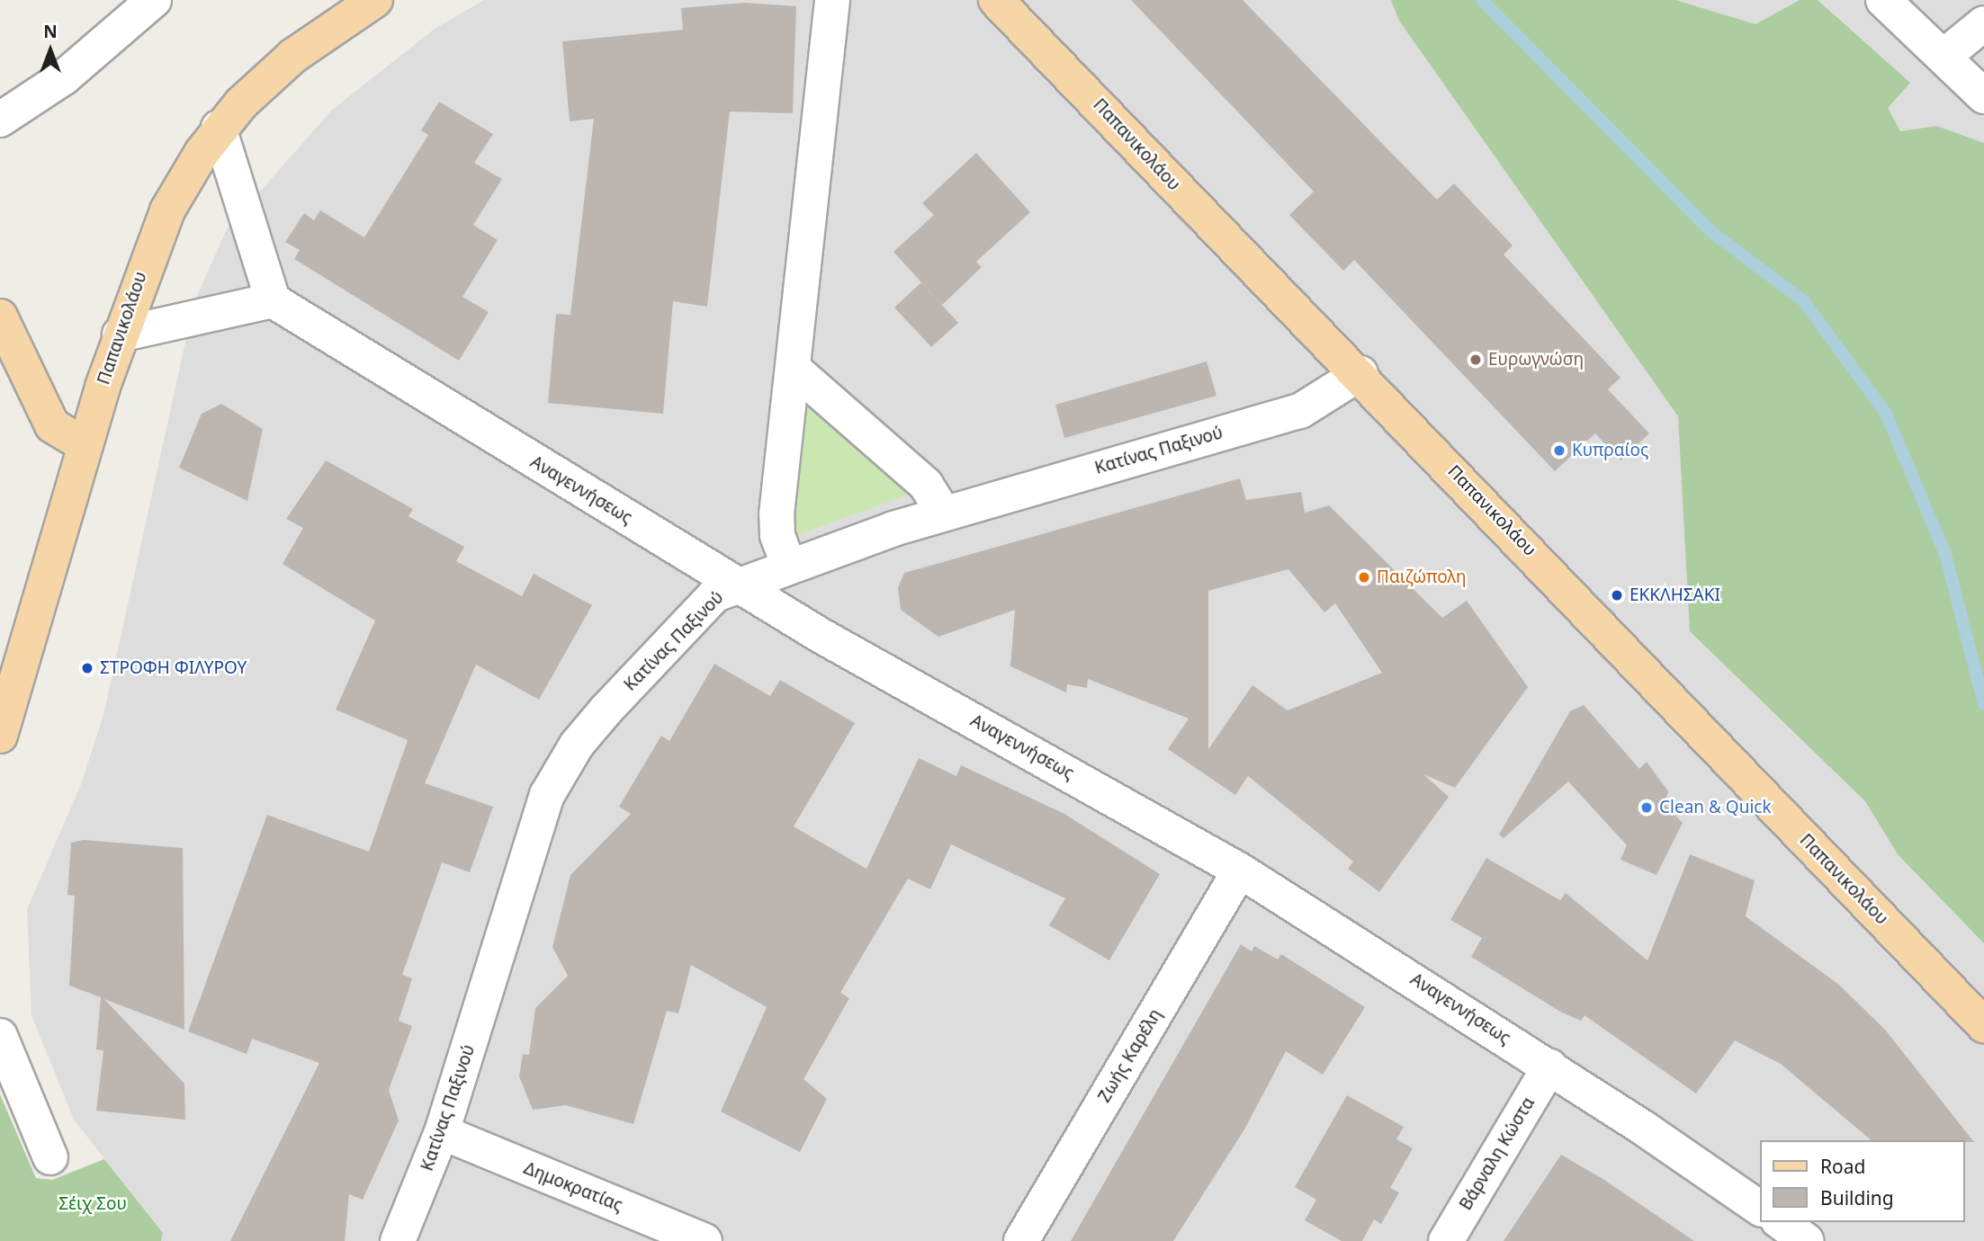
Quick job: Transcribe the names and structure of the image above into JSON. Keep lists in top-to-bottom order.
{
  "streets": {
    "main road": ["Παπανικολάου"],
    "street": [
      "Κατίνας Παξινού",
      "Αναγεννήσεως",
      "Ζωής Καρέλη",
      "Βάρναλη Κώστα",
      "Δημοκρατίας"
    ]
  },
  "crossings": [
    ["Παπανικολάου", "Κατίνας Παξινού"],
    ["Κατίνας Παξινού", "Αναγεννήσεως"],
    ["Κατίνας Παξινού", "Δημοκρατίας"],
    ["Αναγεννήσεως", "Ζωής Καρέλη"],
    ["Αναγεννήσεως", "Βάρναλη Κώστα"]
  ],
  "parks": ["Σέιχ Σου"],
  "places": [
    "Ευρωγνώση",
    "Κυπραίος",
    "Παιζώπολη",
    "ΕΚΚΛΗΣΑΚΙ",
    "ΣΤΡΟΦΗ ΦΙΛΥΡΟΥ",
    "Clean & Quick"
  ],
  "legend": ["Road", "Building"],
  "north": "top"
}
